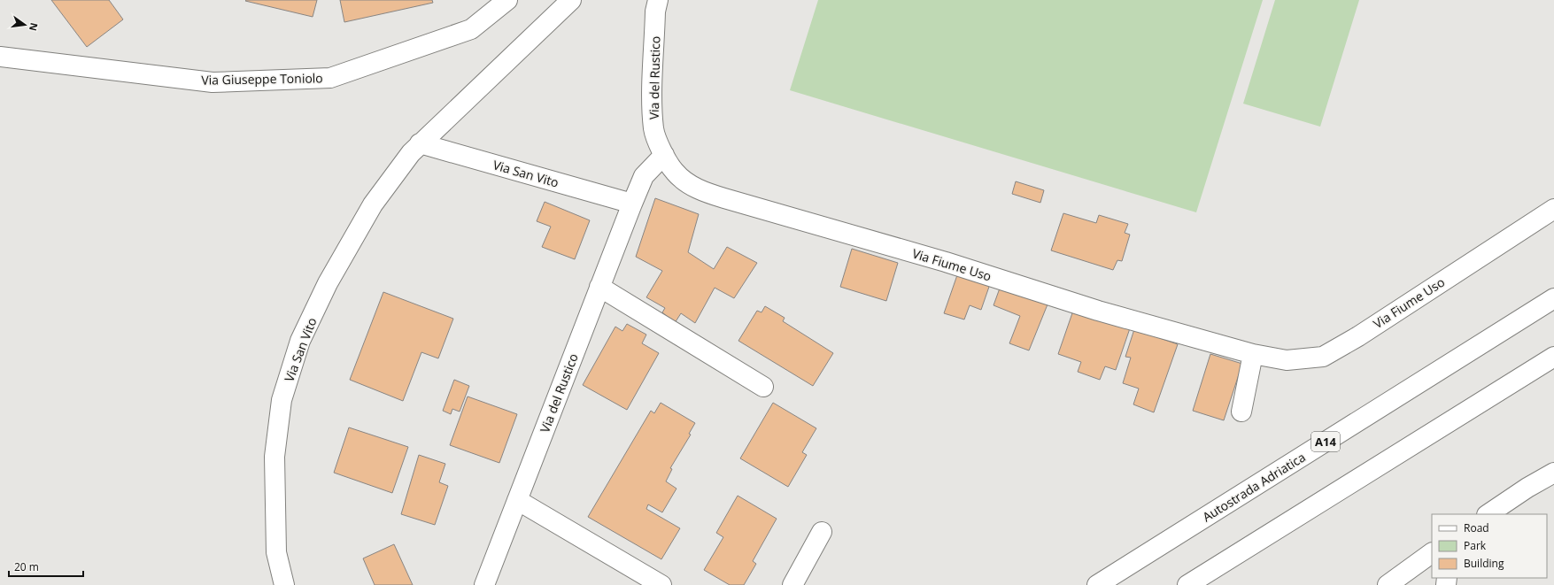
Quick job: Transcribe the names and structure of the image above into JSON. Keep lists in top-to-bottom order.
{
  "streets": {
    "main road": [
      "Via del Rustico",
      "Via Giuseppe Toniolo",
      "Via San Vito",
      "Via Fiume Uso",
      "A14",
      "Autostrada Adriatica"
    ]
  },
  "crossings": [
    ["Via del Rustico", "Via San Vito"],
    ["Via del Rustico", "Via Fiume Uso"]
  ],
  "legend": ["Road", "Park", "Building"],
  "scale_bar": "20 m",
  "north": "right"
}
